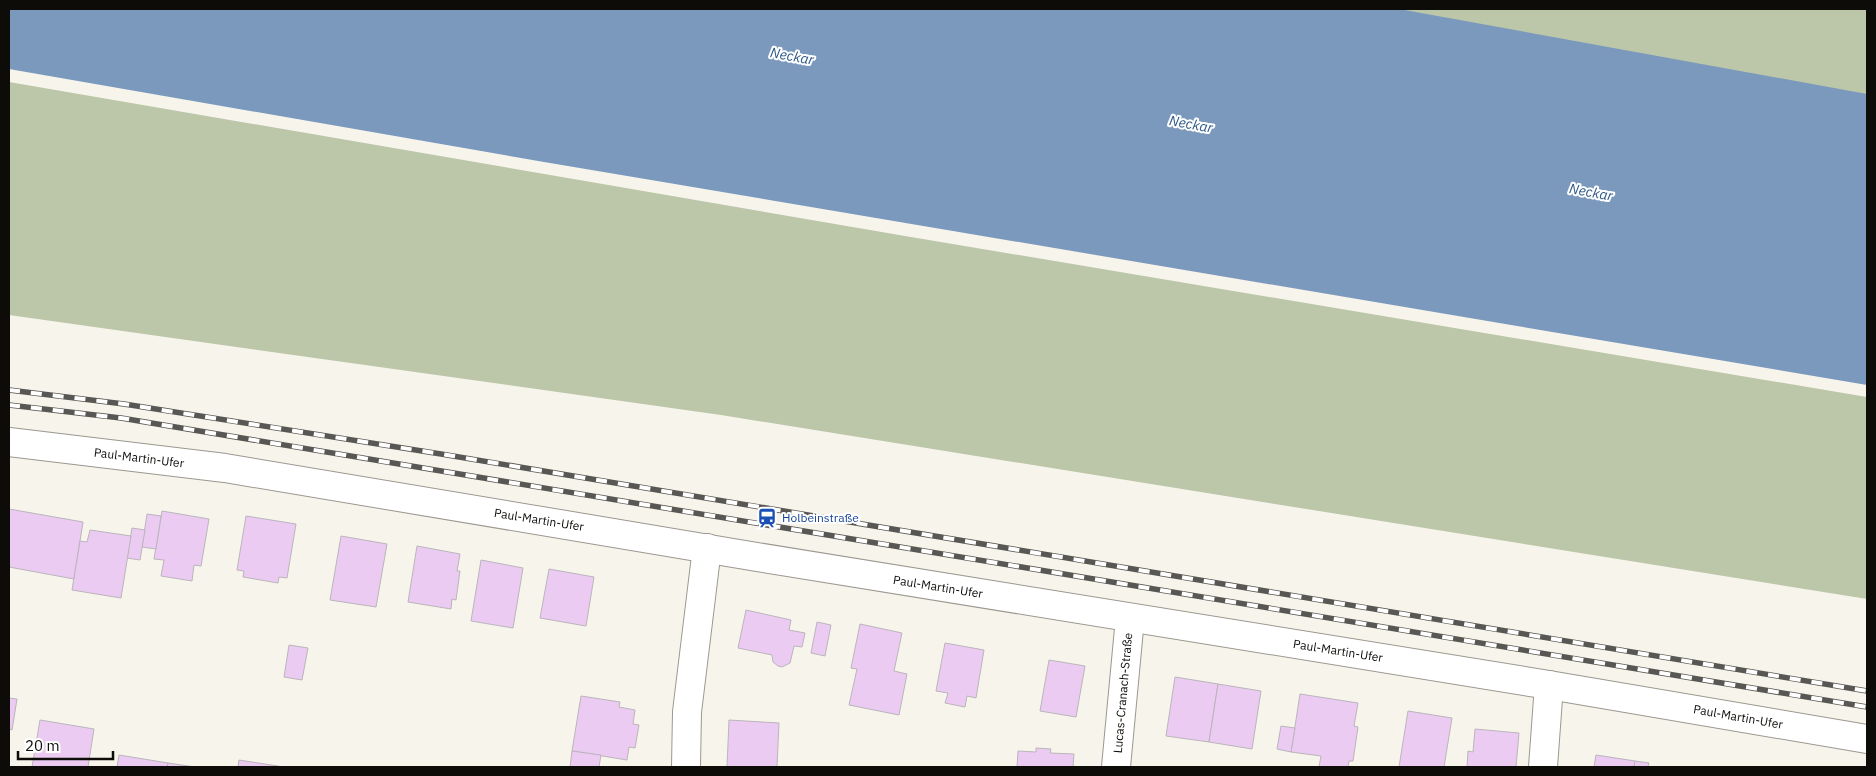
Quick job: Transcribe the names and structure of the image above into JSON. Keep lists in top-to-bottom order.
{
  "streets": {
    "street": ["Paul-Martin-Ufer", "Lucas-Cranach-Straße"]
  },
  "crossings": [
    ["Paul-Martin-Ufer", "Lucas-Cranach-Straße"]
  ],
  "water": ["Neckar"],
  "places": {
    "station": ["Holbeinstraße"]
  },
  "scale_bar": "20 m"
}
